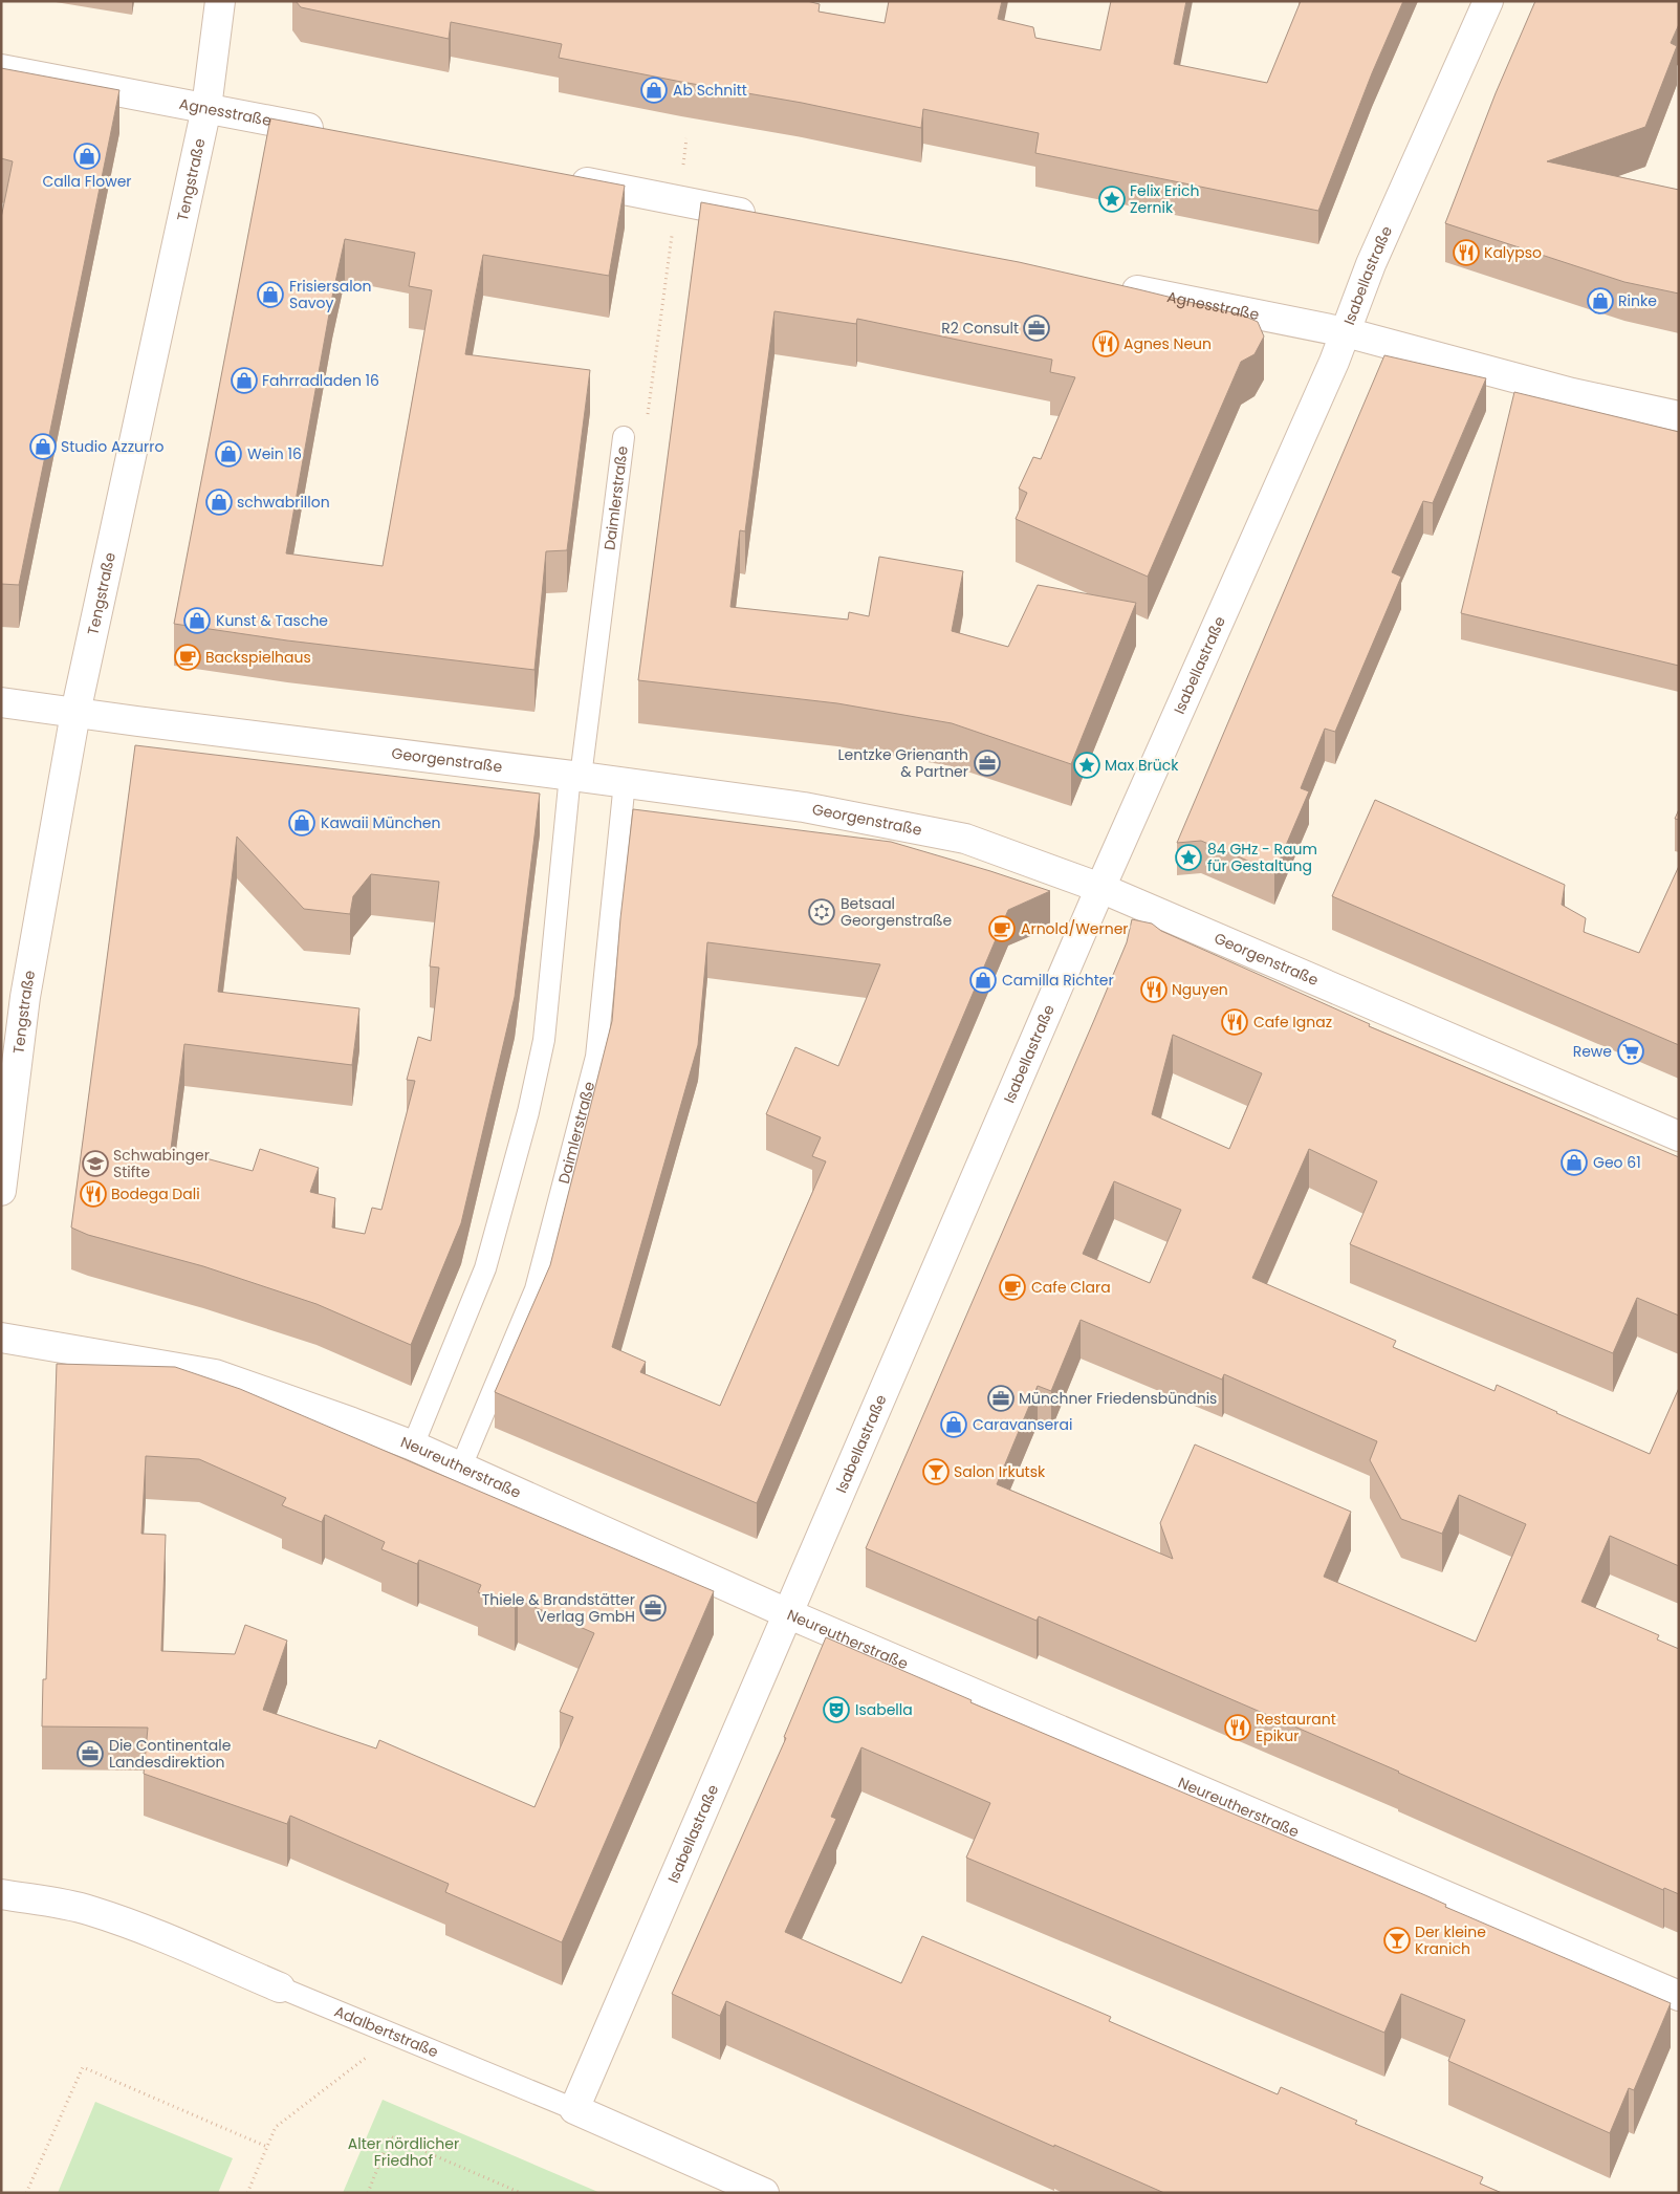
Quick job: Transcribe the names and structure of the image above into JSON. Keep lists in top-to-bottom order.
{
  "streets": {
    "street": [
      "Agnesstraße",
      "Tengstraße",
      "Isabellastraße",
      "Georgenstraße",
      "Neureutherstraße",
      "Adalbertstraße"
    ],
    "lane": ["Daimlerstraße"]
  },
  "crossings": [
    ["Agnesstraße", "Tengstraße"],
    ["Agnesstraße", "Isabellastraße"],
    ["Tengstraße", "Georgenstraße"],
    ["Isabellastraße", "Georgenstraße"],
    ["Isabellastraße", "Neureutherstraße"],
    ["Isabellastraße", "Adalbertstraße"],
    ["Daimlerstraße", "Georgenstraße"],
    ["Daimlerstraße", "Neureutherstraße"]
  ],
  "parks": ["Alter nördlicher Friedhof"],
  "places": {
    "shop": [
      "Ab Schnitt",
      "Calla Flower",
      "Frisiersalon Savoy",
      "Rinke",
      "Fahrradladen 16",
      "Studio Azzurro",
      "Wein 16",
      "schwabrillon",
      "Kunst & Tasche",
      "Kawaii München",
      "Camilla Richter",
      "Geo 61",
      "Caravanserai"
    ],
    "place": ["Felix Erich Zernik", "Max Brück", "84 GHz - Raum für Gestaltung"],
    "restaurant": [
      "Kalypso",
      "Agnes Neun",
      "Nguyen",
      "Cafe Ignaz",
      "Bodega Dali",
      "Restaurant Epikur"
    ],
    "office": [
      "R2 Consult",
      "Lentzke Grienanth & Partner",
      "Münchner Friedensbündnis",
      "Thiele & Brandstätter Verlag GmbH",
      "Die Continentale Landesdirektion"
    ],
    "cafe": ["Backspielhaus", "Arnold/Werner", "Cafe Clara"],
    "synagogue": ["Betsaal Georgenstraße"],
    "supermarket": ["Rewe"],
    "school or university": ["Schwabinger Stifte"],
    "bar": ["Salon Irkutsk", "Der kleine Kranich"],
    "theatre": ["Isabella"]
  }
}
